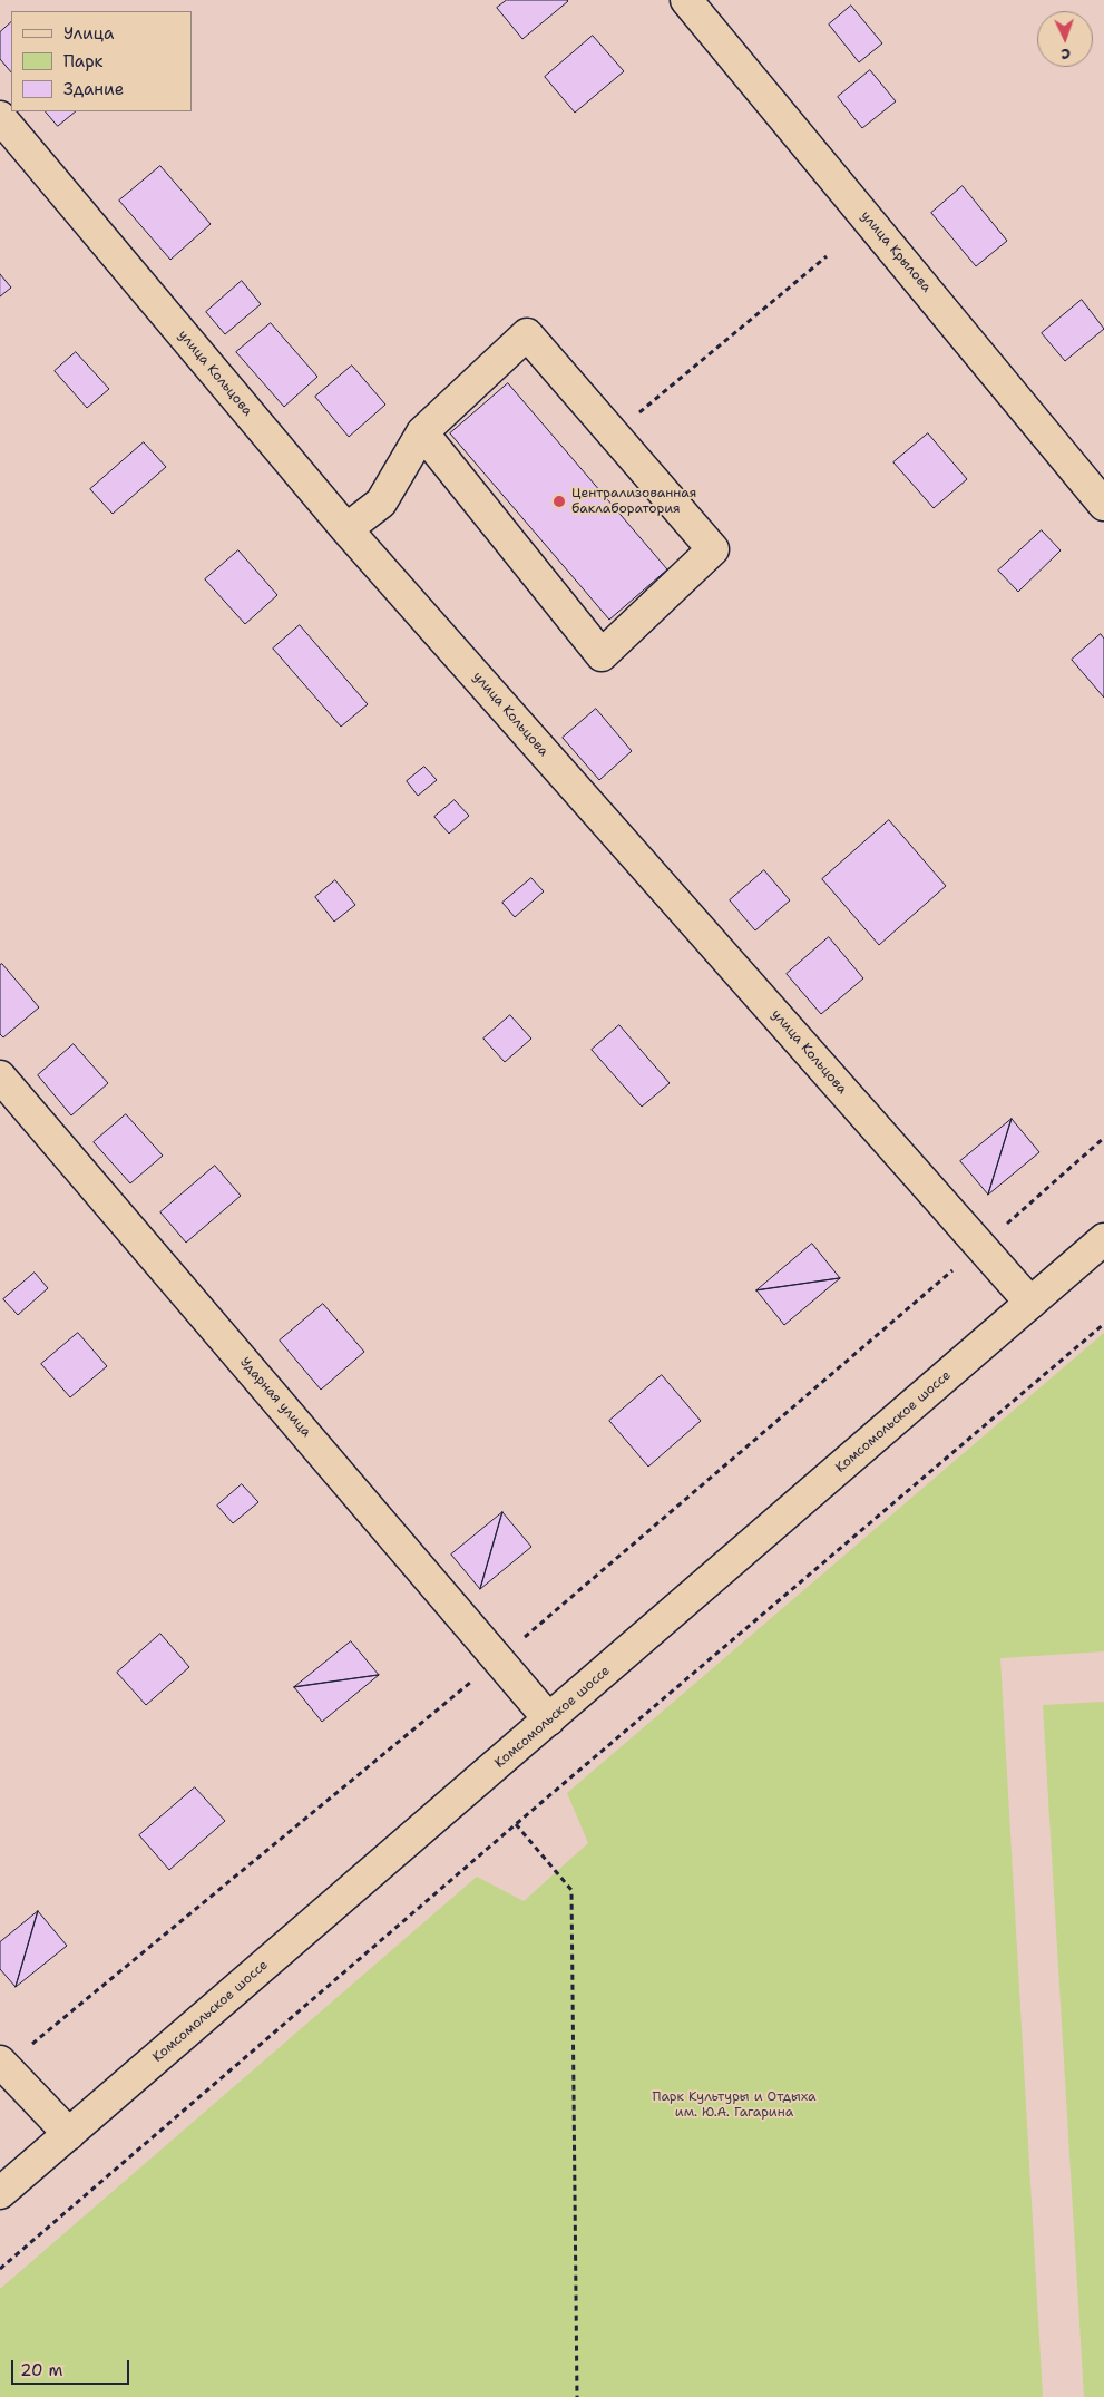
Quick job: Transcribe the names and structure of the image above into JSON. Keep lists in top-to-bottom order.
{
  "streets": {
    "street": [
      "улица Крылова",
      "улица Кольцова",
      "Ударная улица",
      "Комсомольское шоссе"
    ]
  },
  "crossings": [
    ["улица Кольцова", "Комсомольское шоссе"],
    ["Ударная улица", "Комсомольское шоссе"]
  ],
  "parks": ["Парк Культуры и Отдыха им. Ю.А. Гагарина"],
  "places": ["Централизованная баклаборатория"],
  "legend": ["Улица", "Парк", "Здание"],
  "scale_bar": "20 m",
  "north": "bottom"
}
